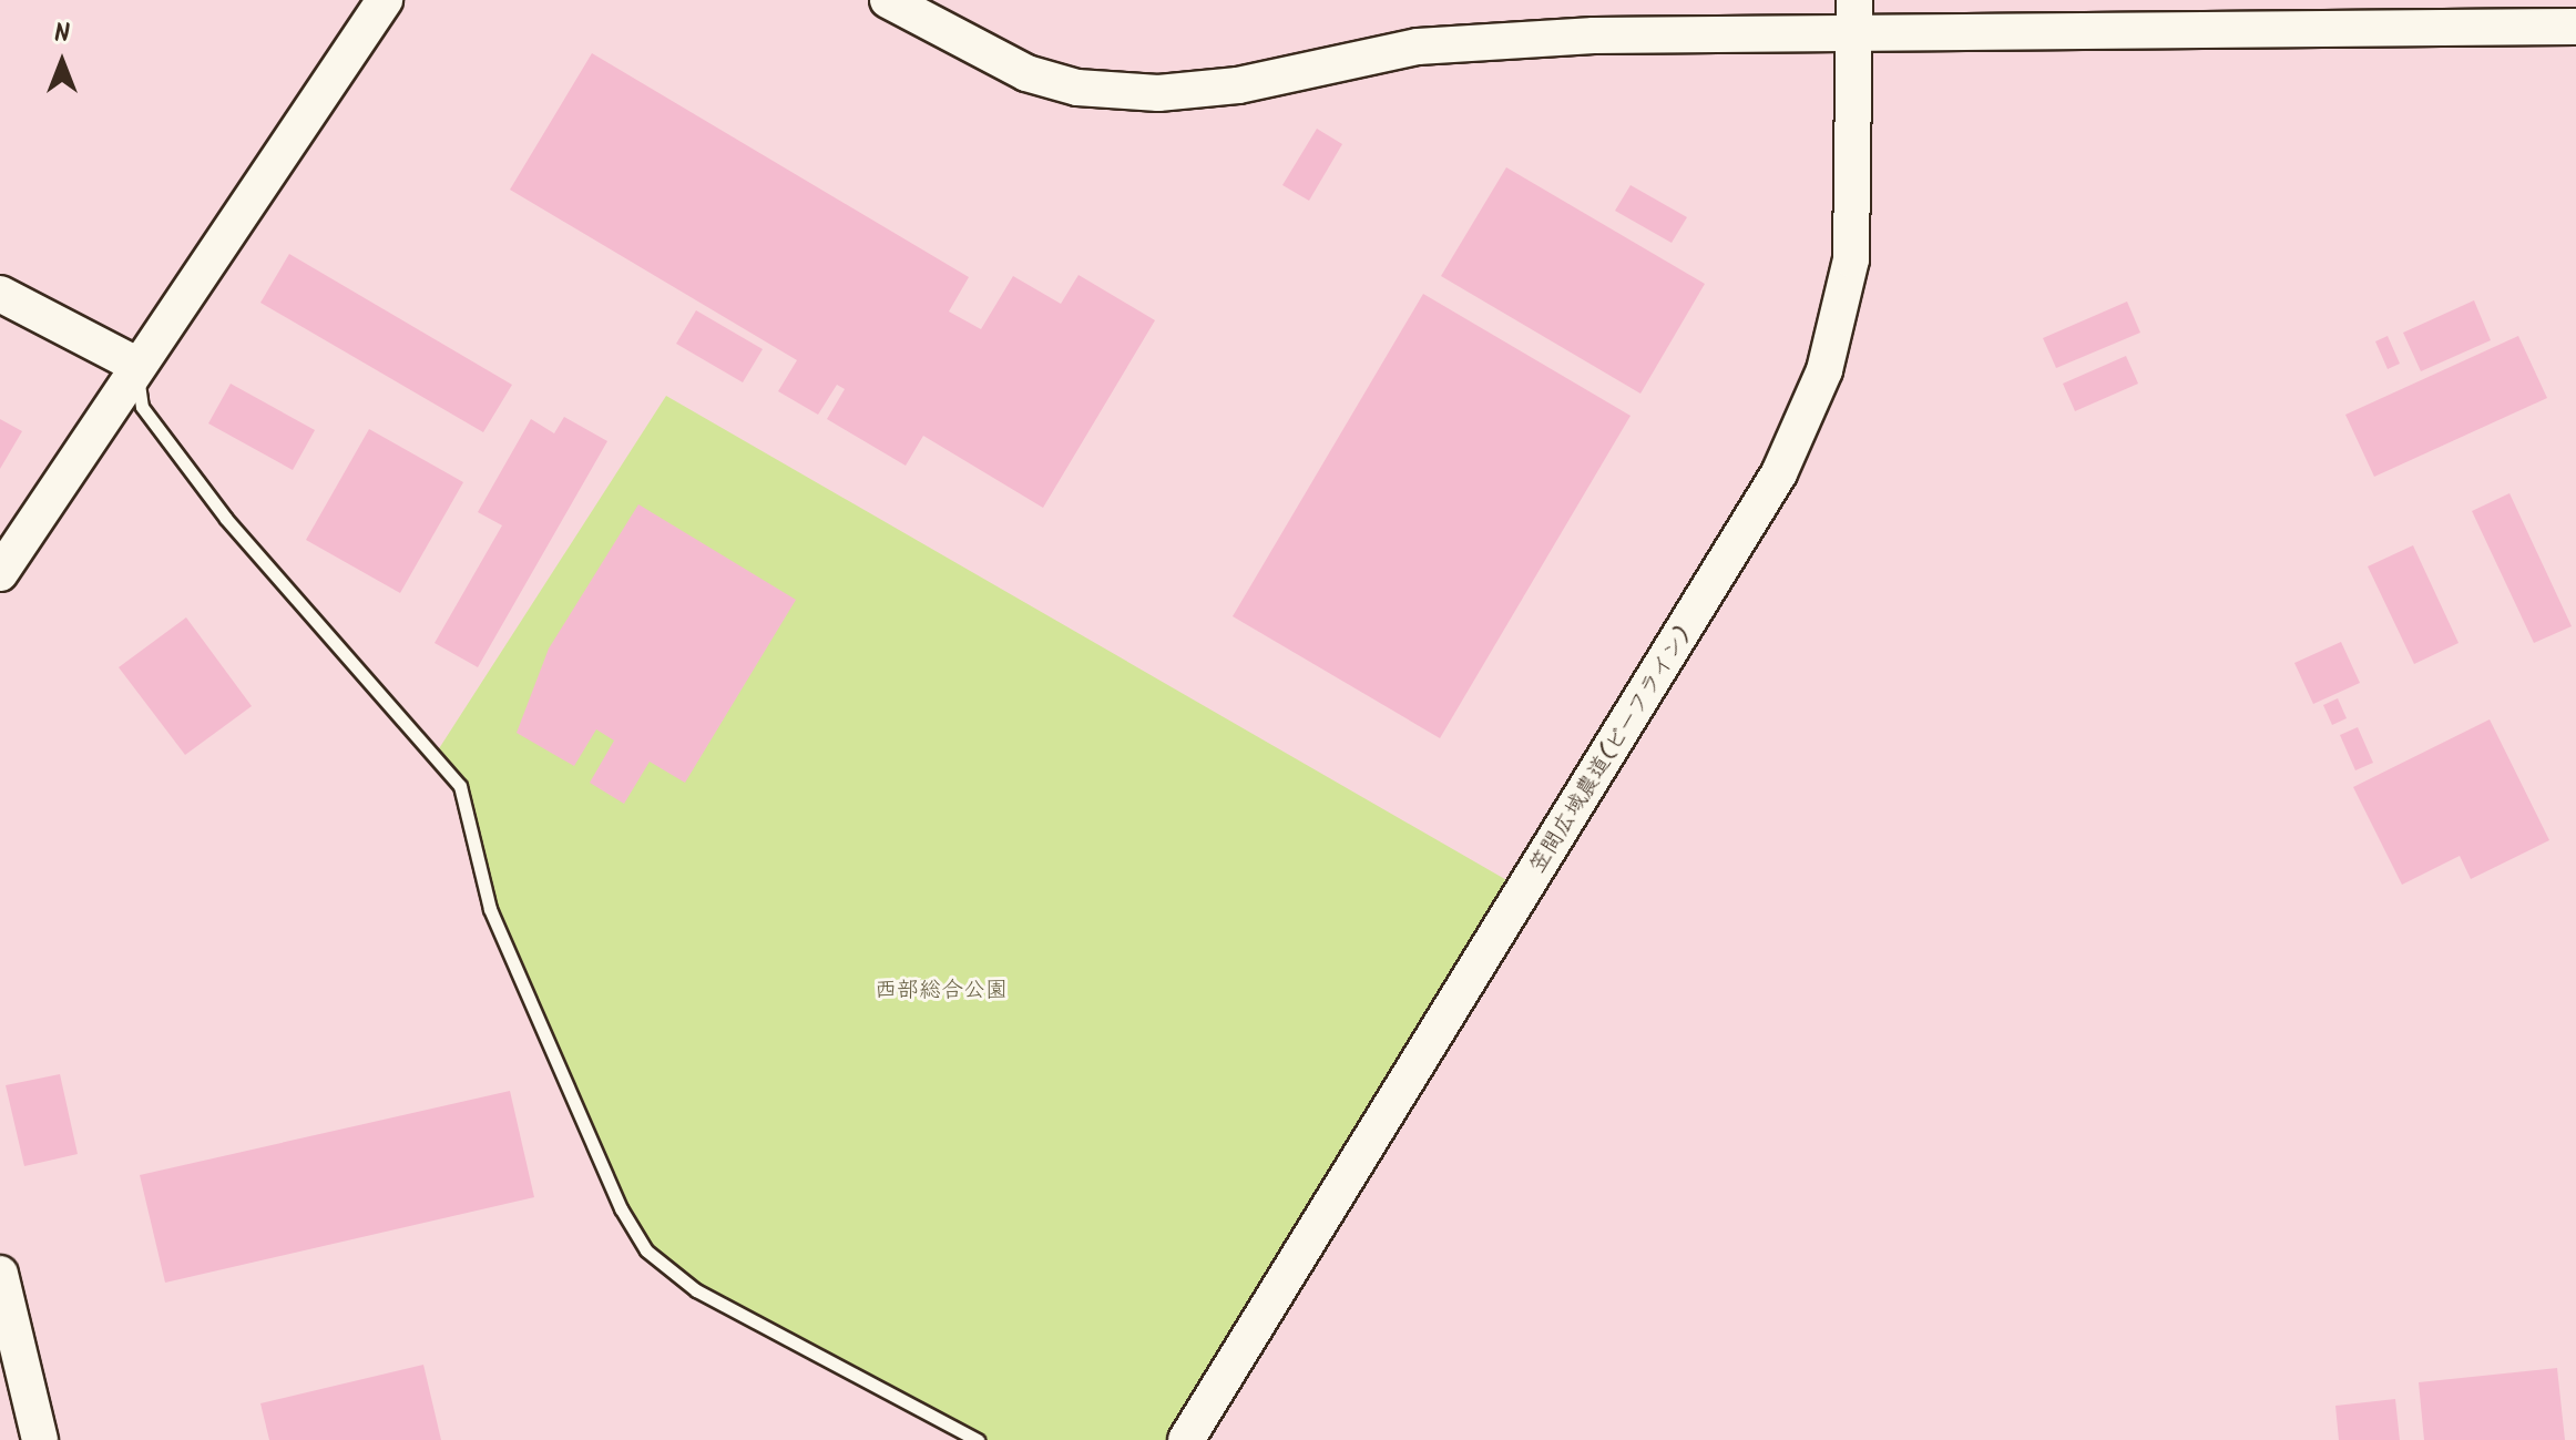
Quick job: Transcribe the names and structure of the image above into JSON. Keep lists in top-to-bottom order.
{
  "streets": {
    "street": ["笠間広域農道(ビーフライン)"]
  },
  "parks": ["西部総合公園"],
  "north": "top"
}
